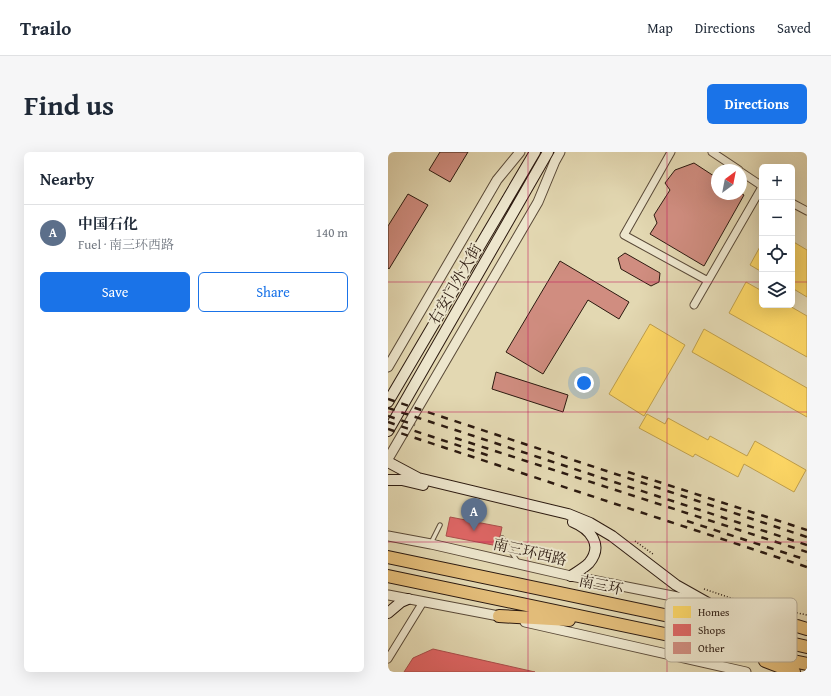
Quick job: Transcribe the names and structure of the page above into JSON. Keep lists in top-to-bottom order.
{
  "streets": {
    "highway": ["南三环"],
    "main road": ["右安门外大街"],
    "street": ["南三环西路"]
  },
  "legend": ["Homes", "Shops", "Other"],
  "north": "top right",
  "page": {
    "header": "Trailo",
    "nav": ["Map", "Directions", "Saved"],
    "title": "Find us",
    "buttons": [
      "Directions",
      ["Save", "Share"]
    ],
    "heading": "Nearby",
    "map_buttons": ["+", "−"],
    "list": [
      {
        "mark": "A",
        "name": "中国石化",
        "note": "Fuel · 南三环西路",
        "value": "140 m"
      }
    ],
    "pins": "A"
  }
}
